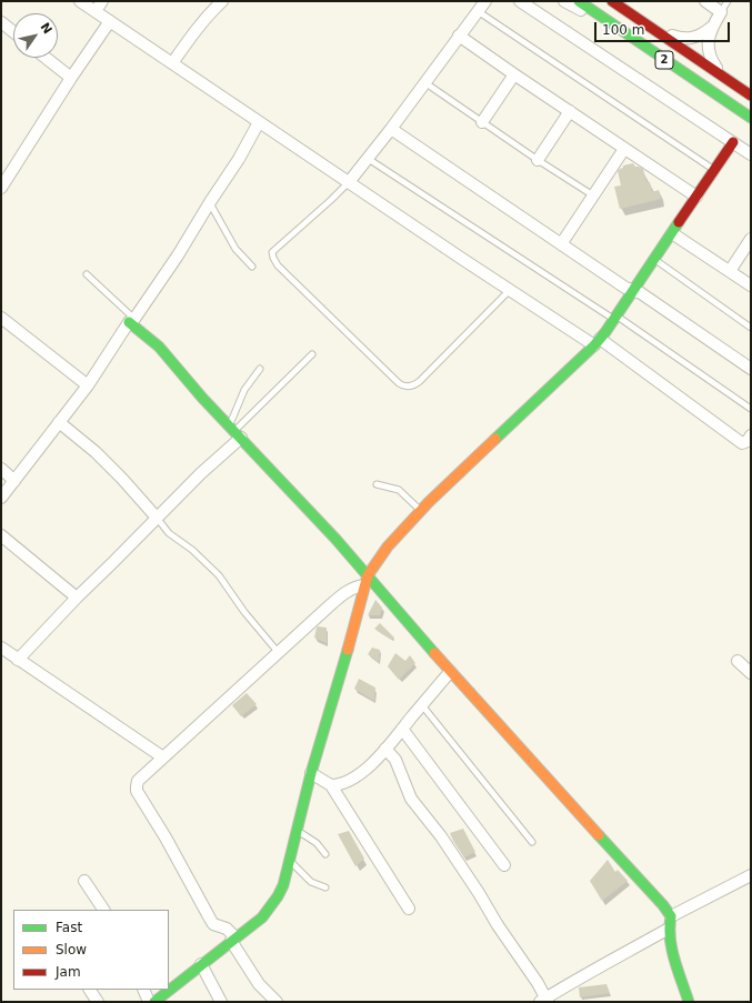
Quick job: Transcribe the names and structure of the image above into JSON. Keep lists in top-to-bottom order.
{
  "streets": {
    "main road": ["2"]
  },
  "legend": ["Fast", "Slow", "Jam"],
  "scale_bar": "100 m",
  "north": "top right"
}
